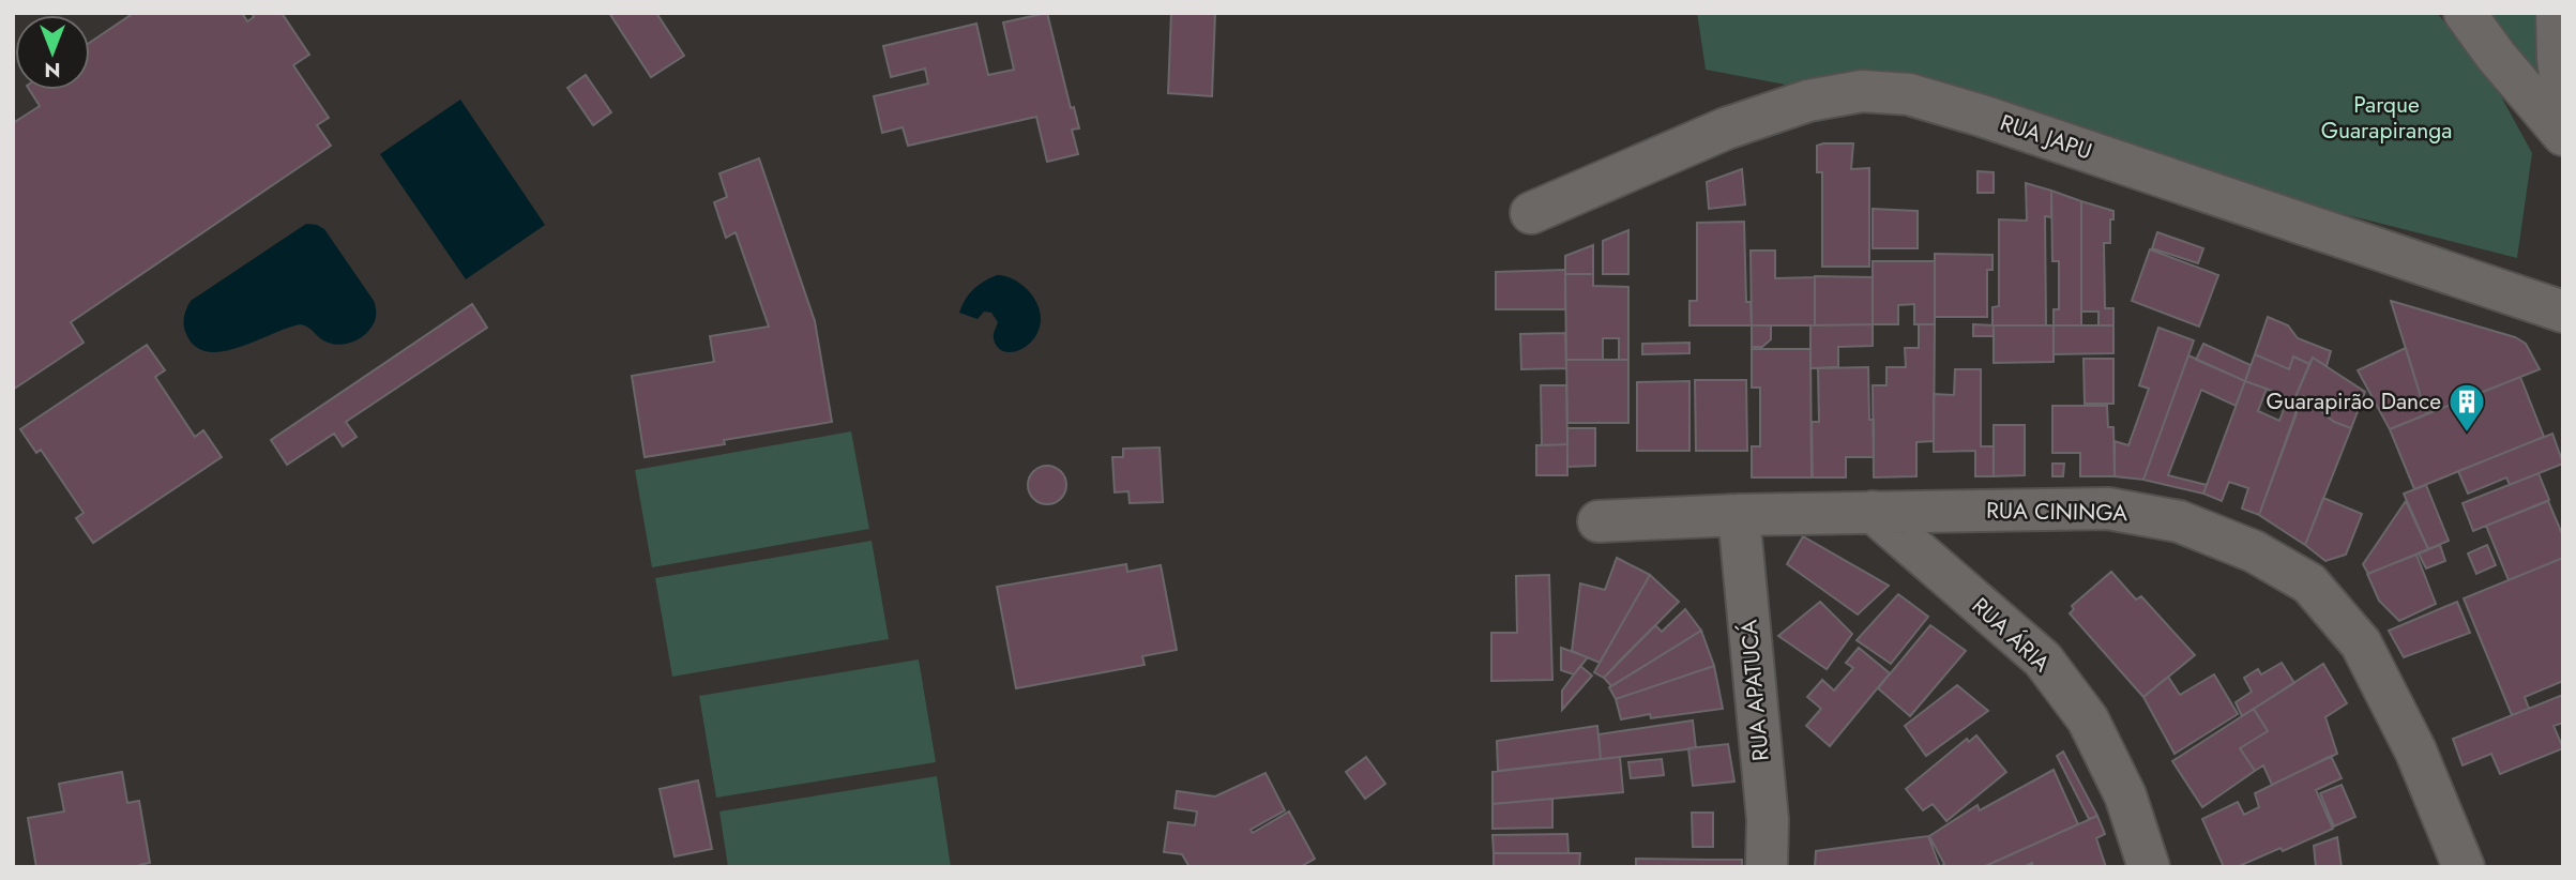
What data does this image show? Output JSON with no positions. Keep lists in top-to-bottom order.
{
  "streets": {
    "street": [
      "RUA JAPU",
      "RUA CININGA",
      "RUA ÁRIA",
      "RUA APATUCÁ"
    ]
  },
  "crossings": [
    ["RUA CININGA", "RUA ÁRIA"],
    ["RUA CININGA", "RUA APATUCÁ"]
  ],
  "parks": ["Parque Guarapiranga"],
  "places": {
    "building": ["Guarapirão Dance"]
  },
  "north": "bottom"
}
